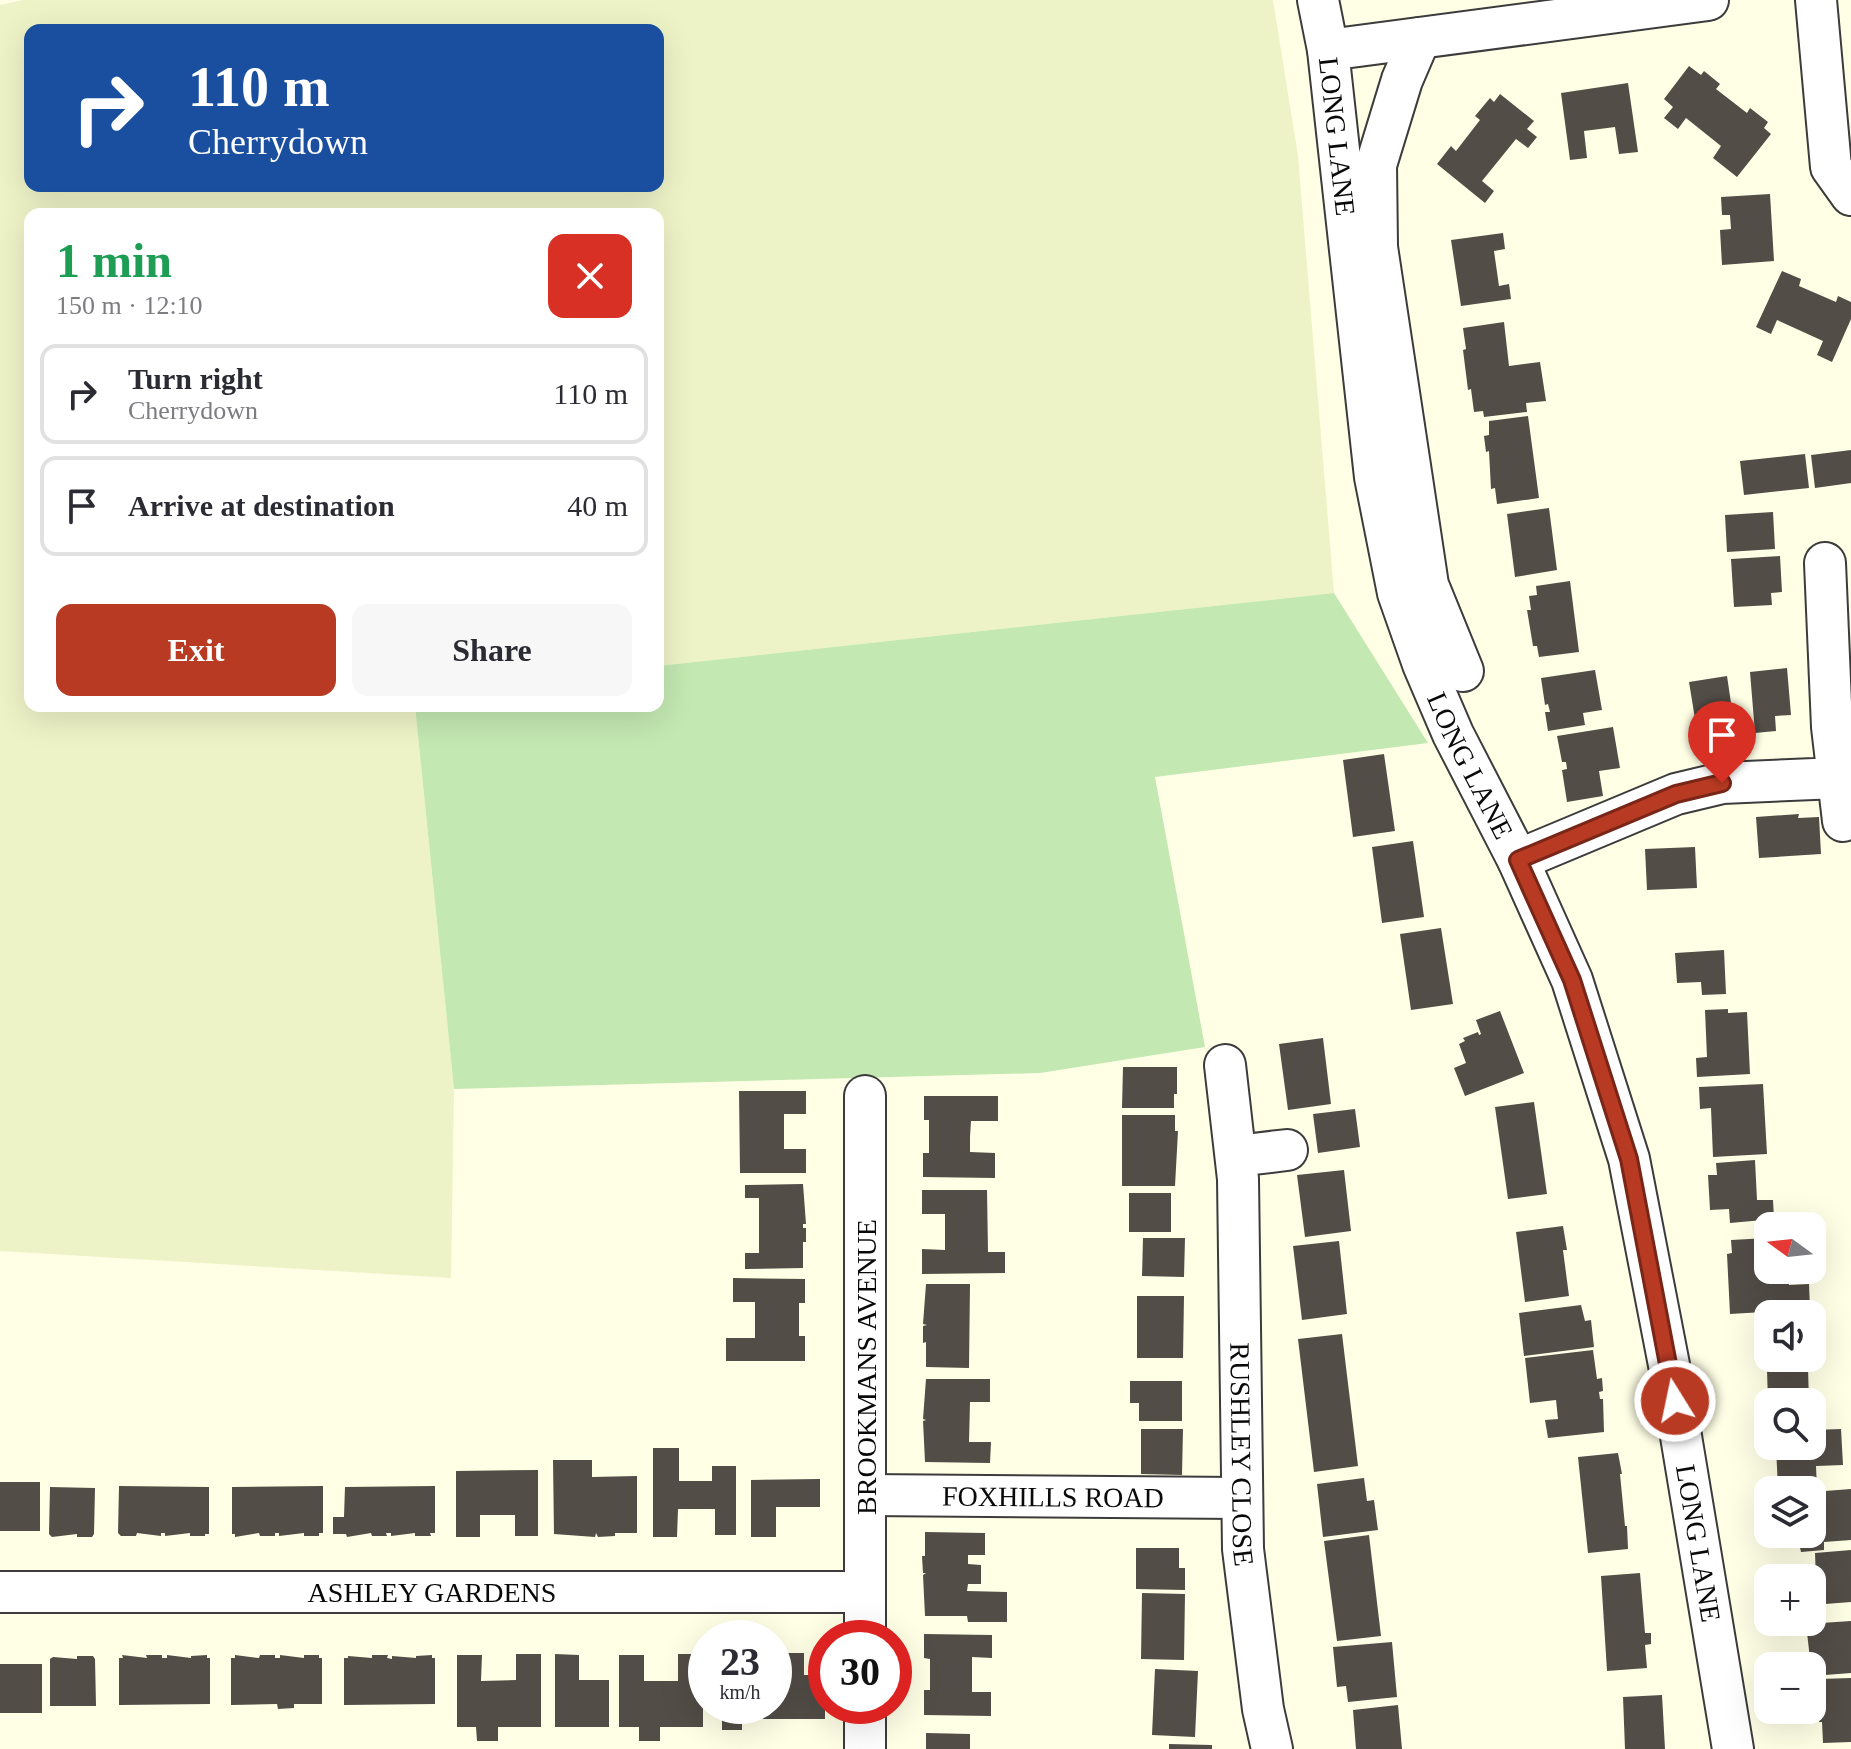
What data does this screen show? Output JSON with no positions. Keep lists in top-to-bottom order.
{
  "streets": {
    "street": [
      "LONG LANE",
      "BROOKMANS AVENUE",
      "RUSHLEY CLOSE",
      "FOXHILLS ROAD",
      "ASHLEY GARDENS"
    ]
  },
  "crossings": [
    ["BROOKMANS AVENUE", "FOXHILLS ROAD"],
    ["BROOKMANS AVENUE", "ASHLEY GARDENS"],
    ["RUSHLEY CLOSE", "FOXHILLS ROAD"]
  ],
  "north": "left",
  "page": {
    "turn": ["110 m", "Cherrydown"],
    "heading": ["1 min", "150 m · 12:10"],
    "list": [
      {
        "name": "Turn right",
        "note": "Cherrydown",
        "value": "110 m"
      },
      {
        "name": "Arrive at destination",
        "value": "40 m"
      }
    ],
    "buttons": ["Exit", "Share"],
    "map_buttons": ["+", "−"],
    "speed": "23 km/h",
    "limit": "30"
  }
}
